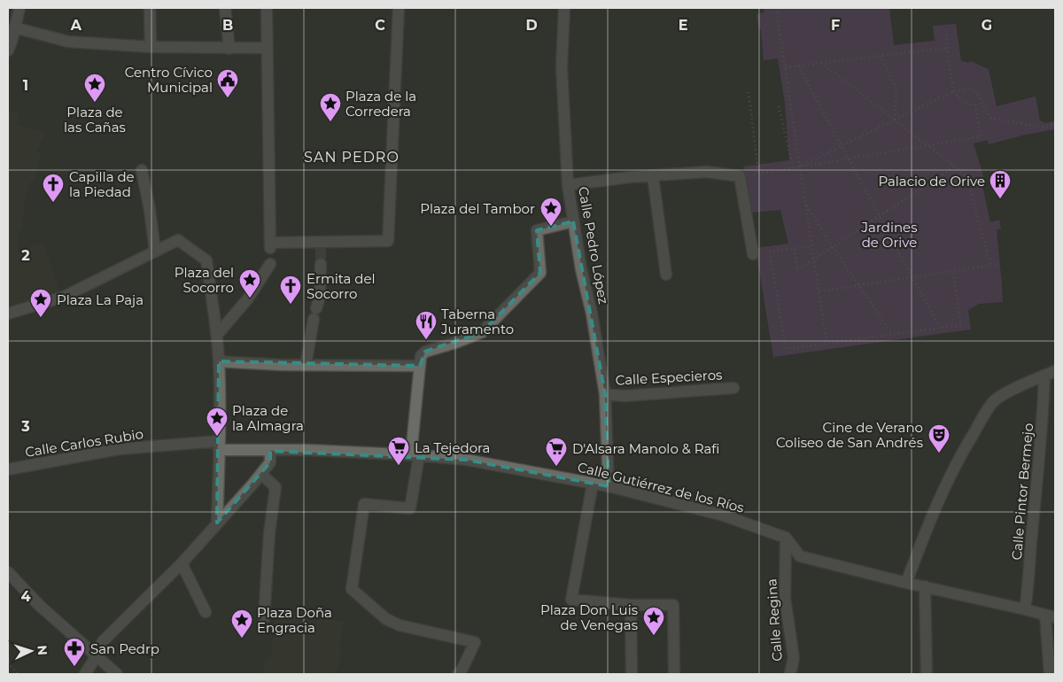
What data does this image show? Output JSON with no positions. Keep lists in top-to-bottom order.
{
  "streets": {
    "street": [
      "Calle Pedro López",
      "Calle Especieros",
      "Calle Carlos Rubio",
      "Calle Gutiérrez de los Ríos",
      "Calle Pintor Bermejo",
      "Calle Regina"
    ]
  },
  "crossings": [
    ["Calle Pedro López", "Calle Especieros"],
    ["Calle Pedro López", "Calle Gutiérrez de los Ríos"],
    ["Calle Gutiérrez de los Ríos", "Calle Regina"]
  ],
  "districts": ["SAN PEDRO"],
  "parks": ["Jardines de Orive"],
  "places": {
    "public building": ["Centro Cívico Municipal"],
    "place": [
      "Plaza de las Cañas",
      "Plaza de la Corredera",
      "Plaza del Tambor",
      "Plaza del Socorro",
      "Plaza La Paja",
      "Plaza de la Almagra",
      "Plaza Don Luis de Venegas",
      "Plaza Doña Engracia"
    ],
    "building": ["Palacio de Orive"],
    "church": ["Capilla de la Piedad", "Ermita del Socorro"],
    "restaurant": ["Taberna Juramento"],
    "theatre": ["Cine de Verano Coliseo de San Andrés"],
    "supermarket": ["La Tejedora", "D'Alsara Manolo & Rafi"],
    "pharmacy": ["San Pedrp"]
  },
  "north": "right",
  "grid": {
    "columns": [
      "A",
      "B",
      "C",
      "D",
      "E",
      "F",
      "G"
    ],
    "rows": [
      "1",
      "2",
      "3",
      "4"
    ]
  }
}
